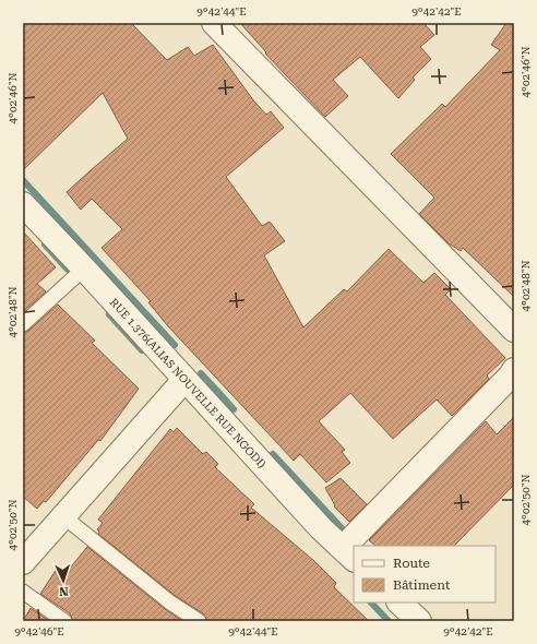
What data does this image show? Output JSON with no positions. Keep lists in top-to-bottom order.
{
  "streets": {
    "street": ["RUE 1.376(ALIAS NOUVELLE RUE NGODI)"]
  },
  "legend": ["Route", "Bâtiment"],
  "north": "bottom",
  "coordinates": [
    "9°42'44\"E",
    "9°42'42\"E",
    "4°02'46\"N",
    "4°02'48\"N",
    "4°02'50\"N",
    "9°42'46\"E"
  ]
}
